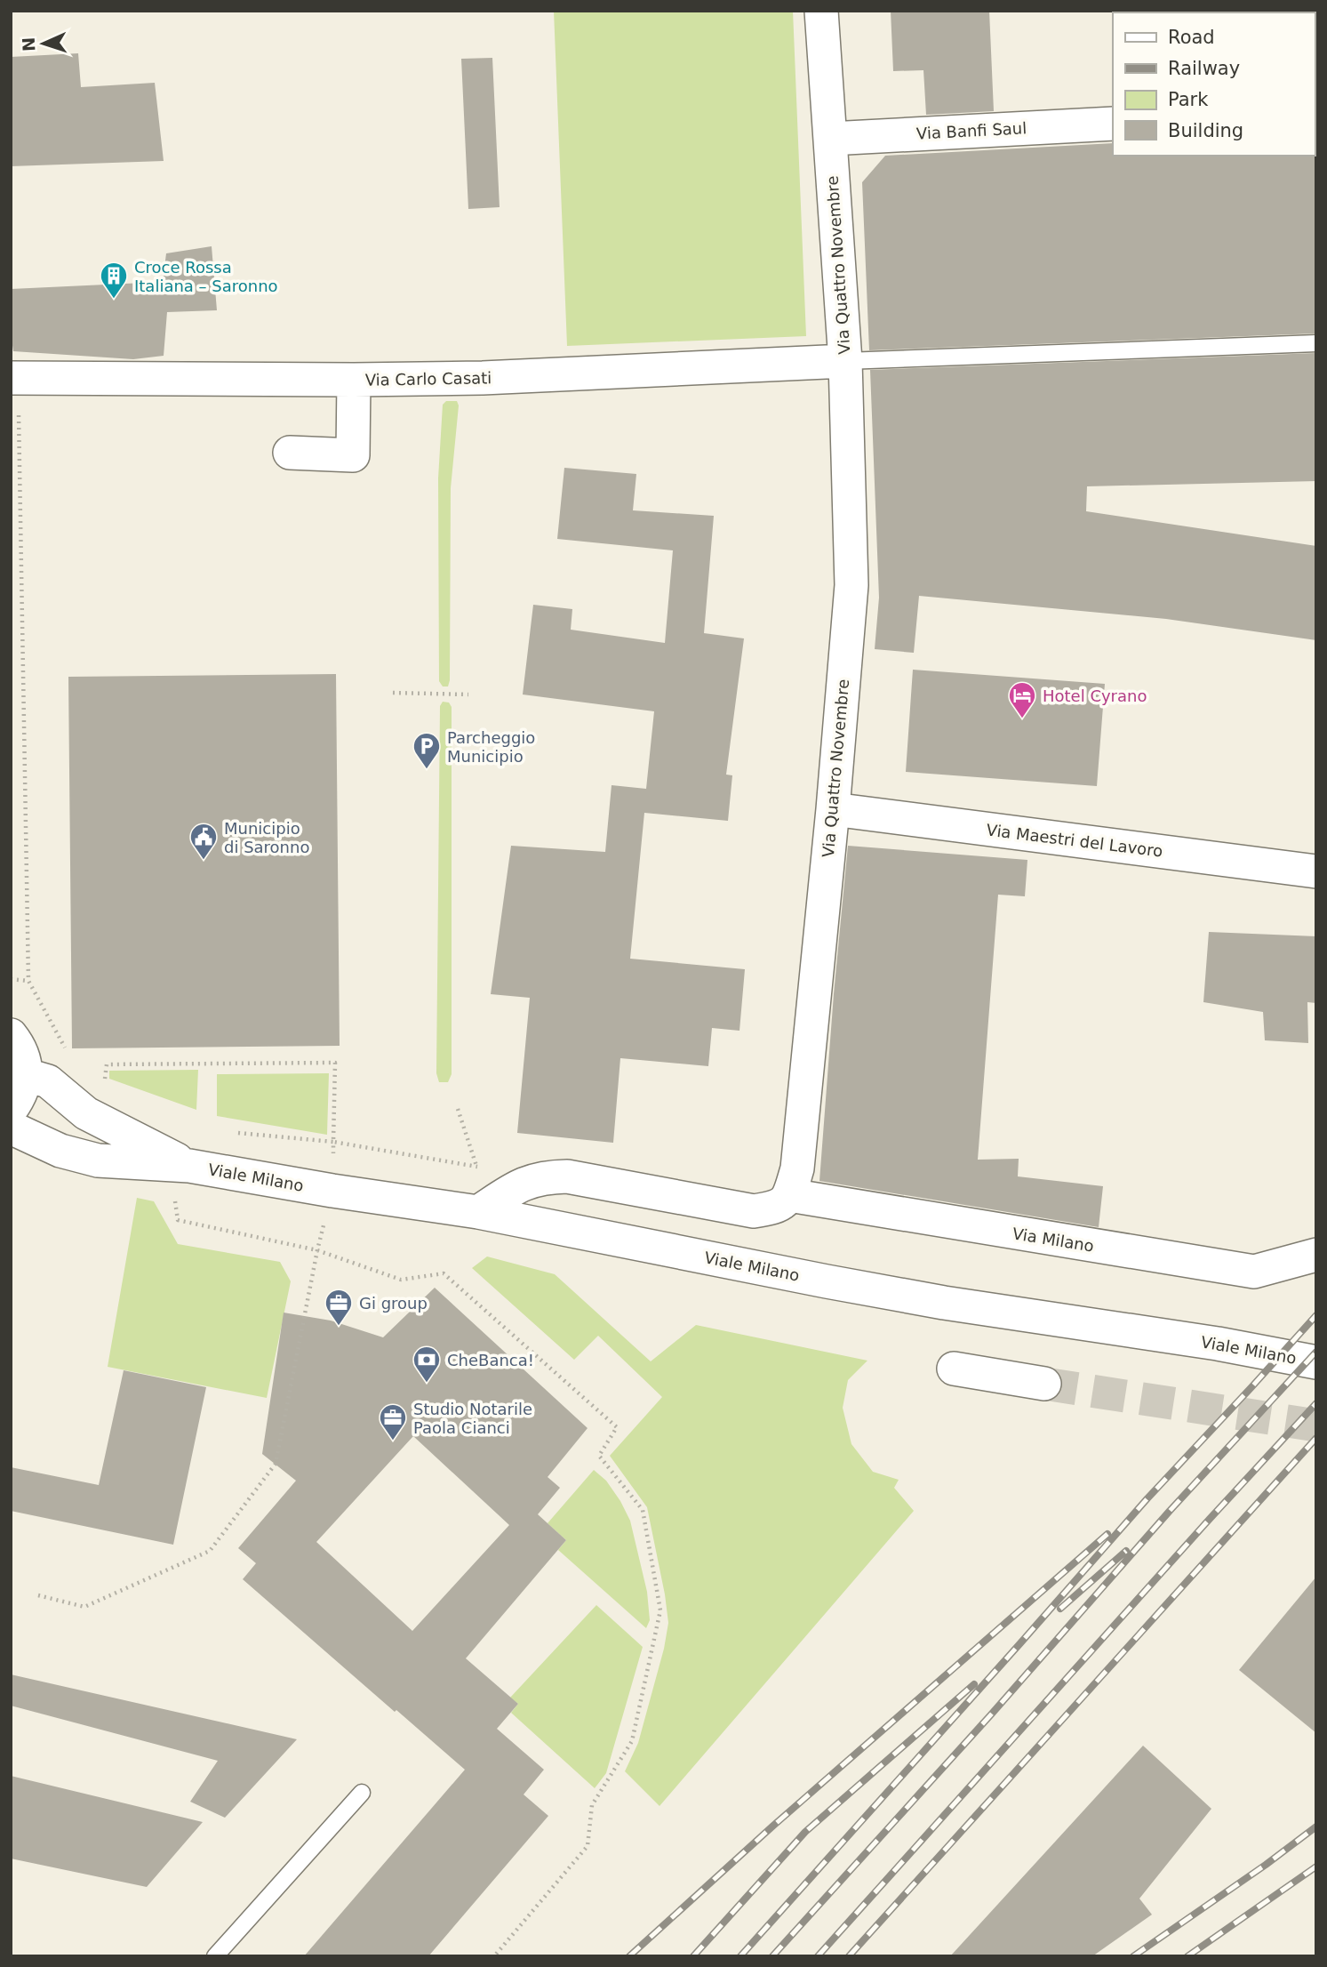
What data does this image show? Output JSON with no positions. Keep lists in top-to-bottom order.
{
  "streets": {
    "street": [
      "Via Banfi Saul",
      "Via Quattro Novembre",
      "Via Carlo Casati",
      "Via Maestri del Lavoro",
      "Viale Milano",
      "Via Milano"
    ]
  },
  "crossings": [
    ["Via Banfi Saul", "Via Quattro Novembre"],
    ["Via Quattro Novembre", "Via Carlo Casati"],
    ["Via Quattro Novembre", "Via Maestri del Lavoro"],
    ["Via Quattro Novembre", "Via Milano"]
  ],
  "places": {
    "building": ["Croce Rossa Italiana – Saronno"],
    "hotel": ["Hotel Cyrano"],
    "parking": ["Parcheggio Municipio"],
    "public building": ["Municipio di Saronno"],
    "office": ["Gi group", "Studio Notarile Paola Cianci"],
    "bank": ["CheBanca!"]
  },
  "legend": [
    "Road",
    "Railway",
    "Park",
    "Building"
  ],
  "north": "left"
}
